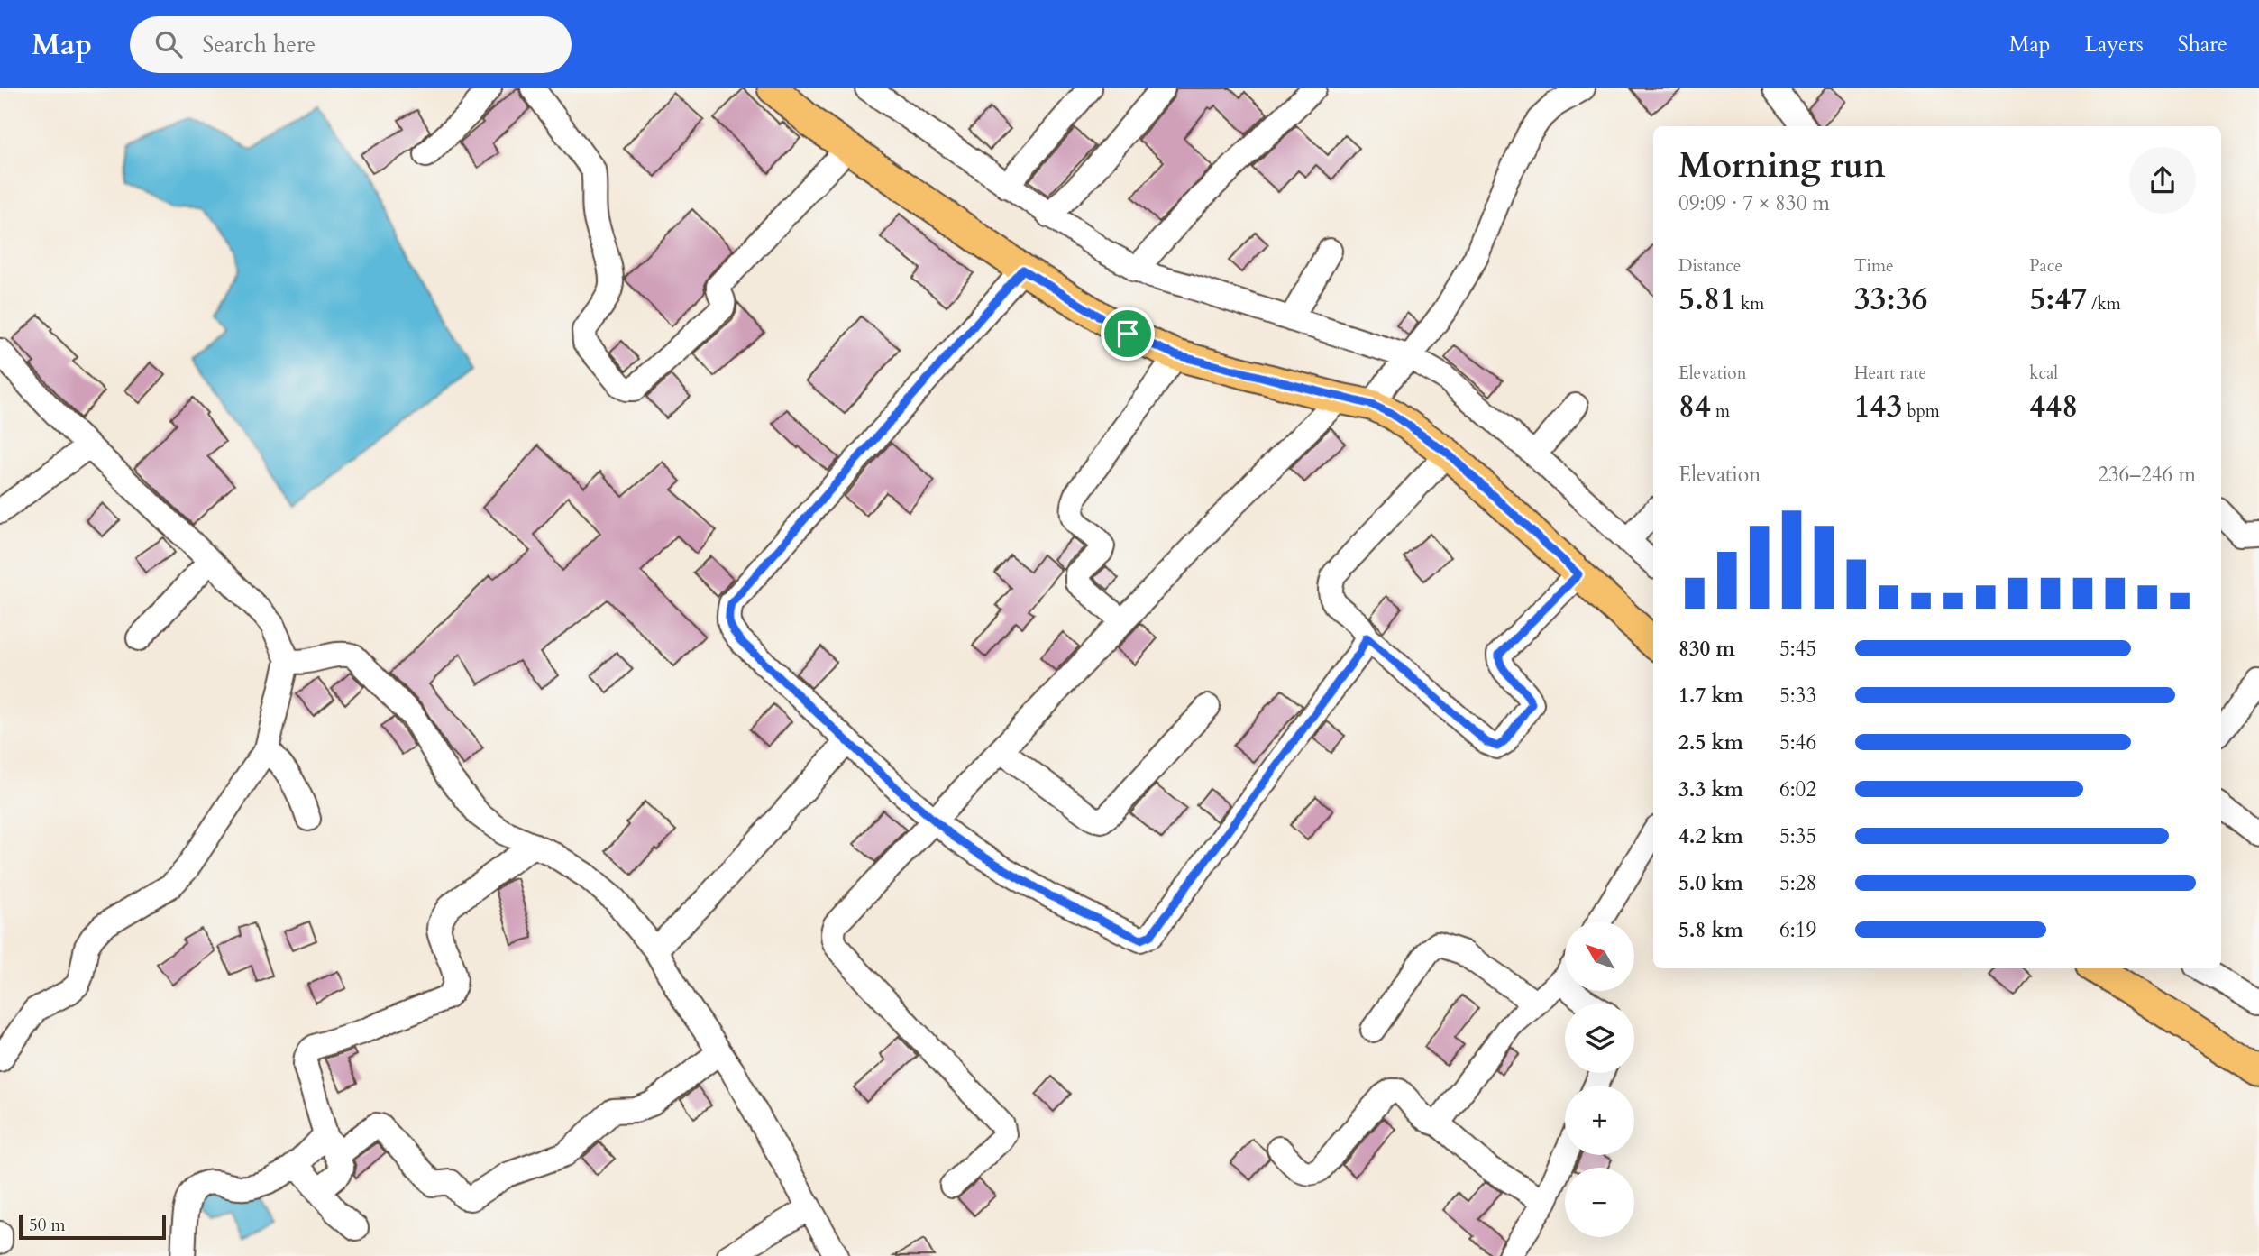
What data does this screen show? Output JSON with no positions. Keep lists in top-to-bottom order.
{
  "scale_bar": "50 m",
  "north": "top left",
  "page": {
    "header": "Map",
    "search": "Search here",
    "nav": ["Map", "Layers", "Share"],
    "heading": ["Morning run", "09:09 · 7 × 830 m"],
    "stats": [
      ["Distance", "5.81 km"],
      ["Time", "33:36"],
      ["Pace", "5:47 /km"],
      ["Elevation", "84 m"],
      ["Heart rate", "143 bpm"],
      ["kcal", "448"]
    ],
    "chart": ["Elevation", "236–246 m"],
    "list": [
      {
        "name": "830 m",
        "note": "5:45"
      },
      {
        "name": "1.7 km",
        "note": "5:33"
      },
      {
        "name": "2.5 km",
        "note": "5:46"
      },
      {
        "name": "3.3 km",
        "note": "6:02"
      },
      {
        "name": "4.2 km",
        "note": "5:35"
      },
      {
        "name": "5.0 km",
        "note": "5:28"
      },
      {
        "name": "5.8 km",
        "note": "6:19"
      }
    ],
    "map_buttons": ["+", "−"],
    "scale": "50 m"
  }
}
